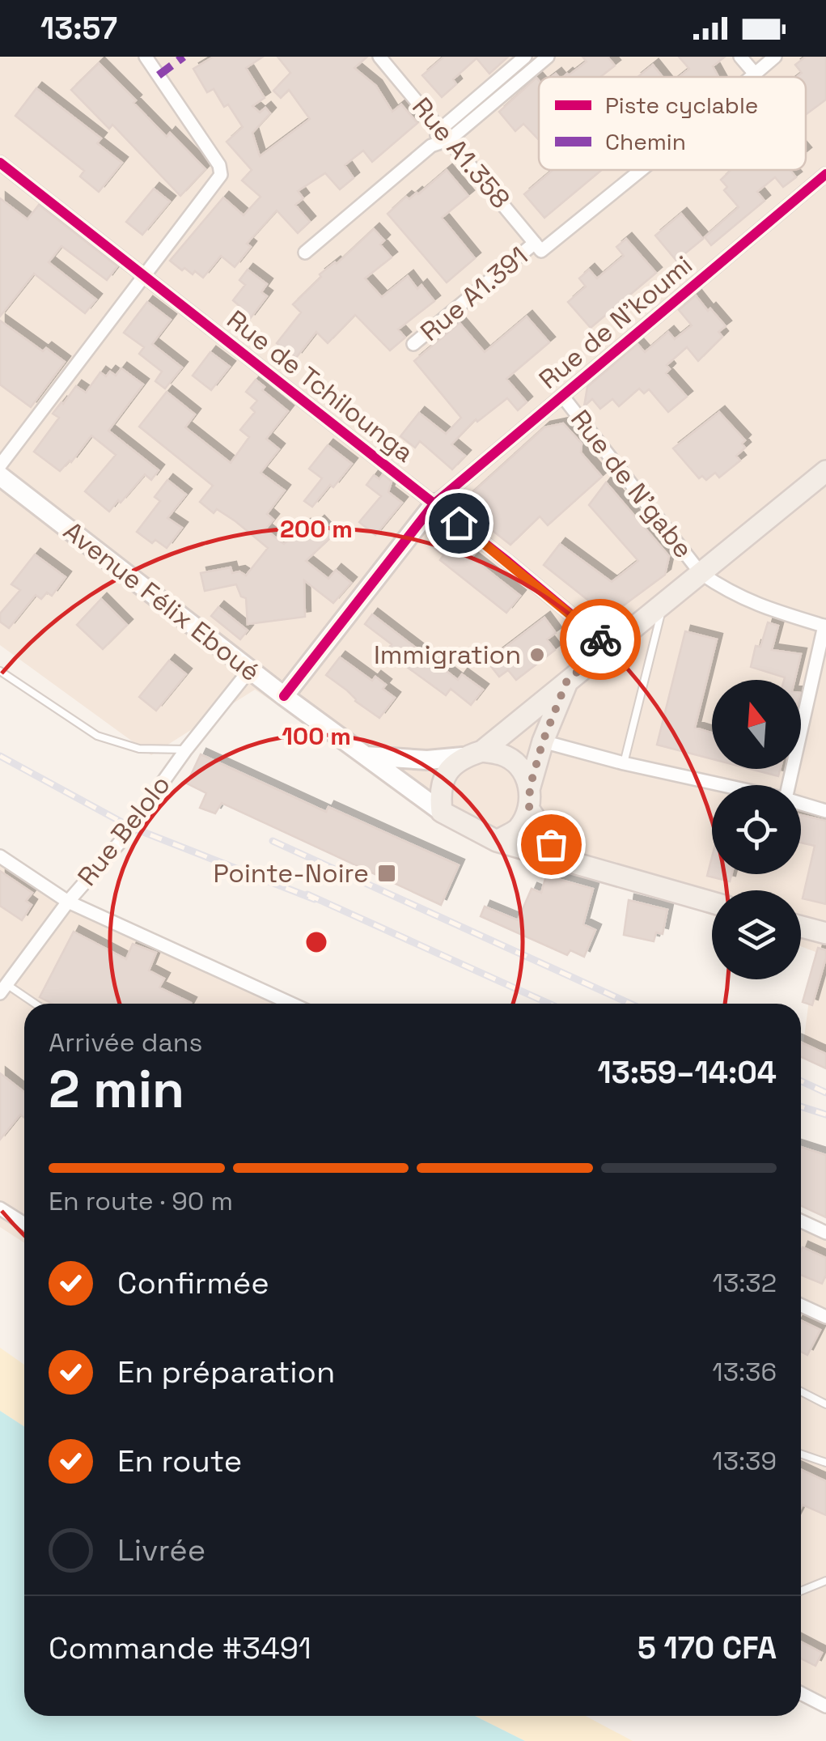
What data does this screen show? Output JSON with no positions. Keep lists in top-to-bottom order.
{
  "streets": {
    "street": [
      "Rue A1.358",
      "Rue A1.391",
      "Rue de N'koumi",
      "Rue de Tchilounga",
      "Rue de N'gabe",
      "Avenue Félix Eboué",
      "Rue Belolo"
    ]
  },
  "crossings": [
    ["Rue A1.358", "Rue A1.391"],
    ["Rue de N'koumi", "Rue de Tchilounga"],
    ["Rue de N'koumi", "Rue de N'gabe"],
    ["Avenue Félix Eboué", "Rue Belolo"]
  ],
  "places": {
    "other": ["Immigration"],
    "transit": ["Pointe-Noire"]
  },
  "legend": ["Piste cyclable", "Chemin"],
  "north": "top",
  "page": {
    "status": "13:57",
    "heading": ["2 min", "Arrivée dans", "13:59–14:04"],
    "panel": ["Commande #3491", "5 170 CFA"],
    "bar": "En route · 90 m",
    "list": [
      ["Confirmée", "13:32"],
      ["En préparation", "13:36"],
      ["En route", "13:39"],
      "Livrée"
    ]
  },
  "rings": ["200 m", "100 m"]
}
